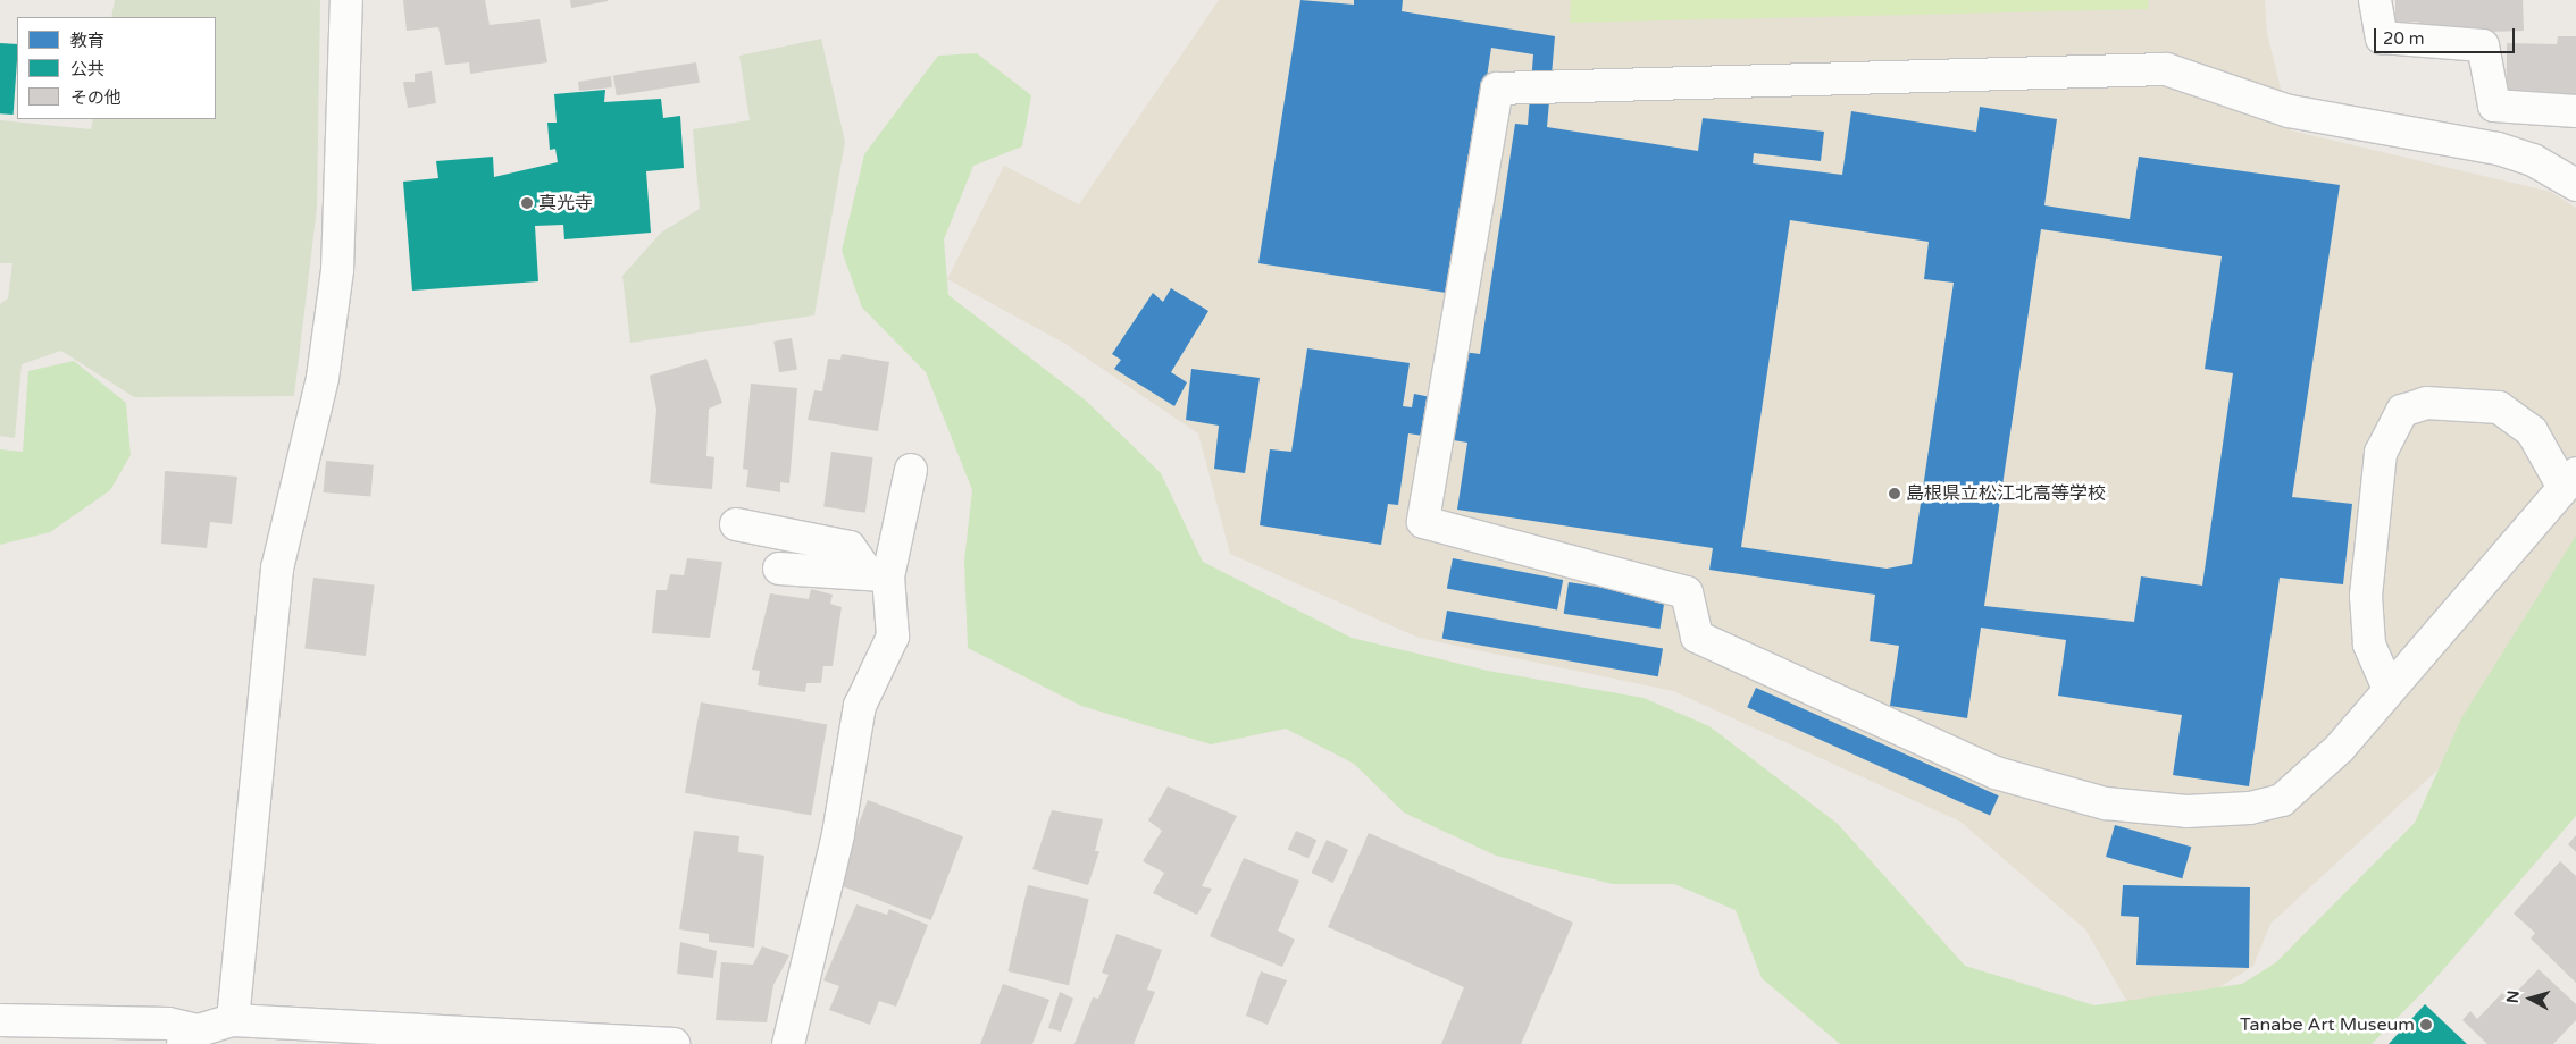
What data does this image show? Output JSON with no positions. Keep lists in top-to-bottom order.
{
  "places": ["真光寺", "島根県立松江北高等学校", "Tanabe Art Museum"],
  "legend": ["教育", "公共", "その他"],
  "scale_bar": "20 m",
  "north": "left"
}
